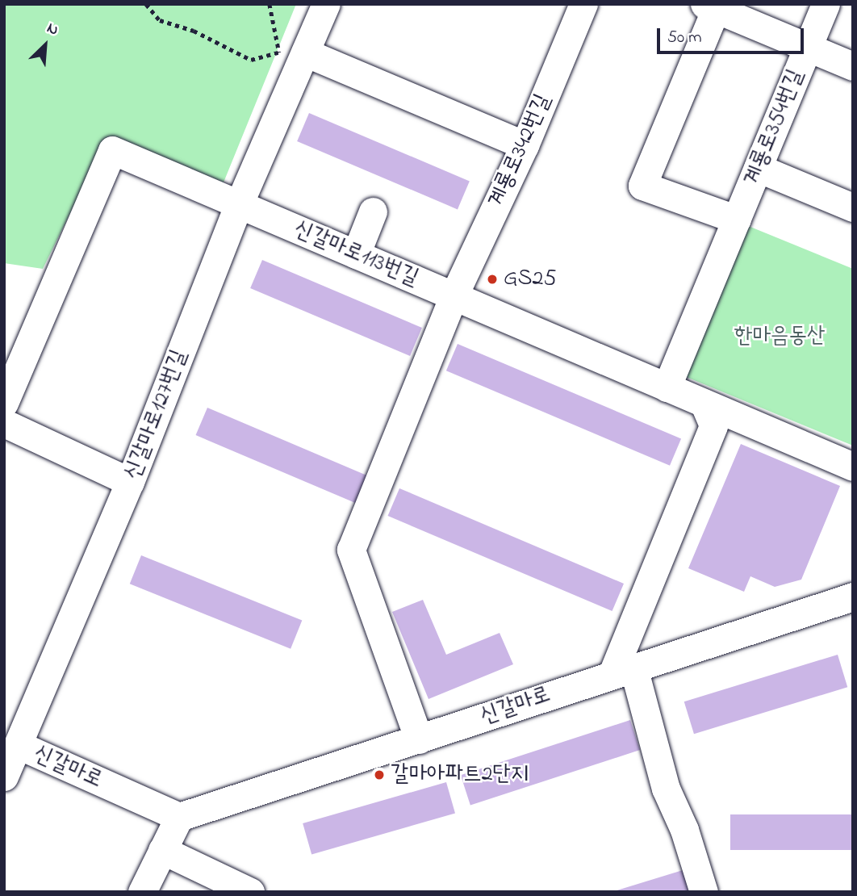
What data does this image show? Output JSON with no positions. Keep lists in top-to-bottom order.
{
  "streets": {
    "street": [
      "계룡로354번길",
      "계룡로342번길",
      "신갈마로113번길",
      "신갈마로127번길",
      "신갈마로"
    ]
  },
  "crossings": [
    ["계룡로354번길", "신갈마로113번길"],
    ["계룡로342번길", "신갈마로113번길"],
    ["계룡로342번길", "신갈마로"],
    ["신갈마로113번길", "신갈마로127번길"],
    ["신갈마로127번길", "신갈마로"]
  ],
  "parks": ["한마음동산"],
  "places": ["GS25", "갈마아파트2단지"],
  "scale_bar": "50 m",
  "north": "top right"
}
